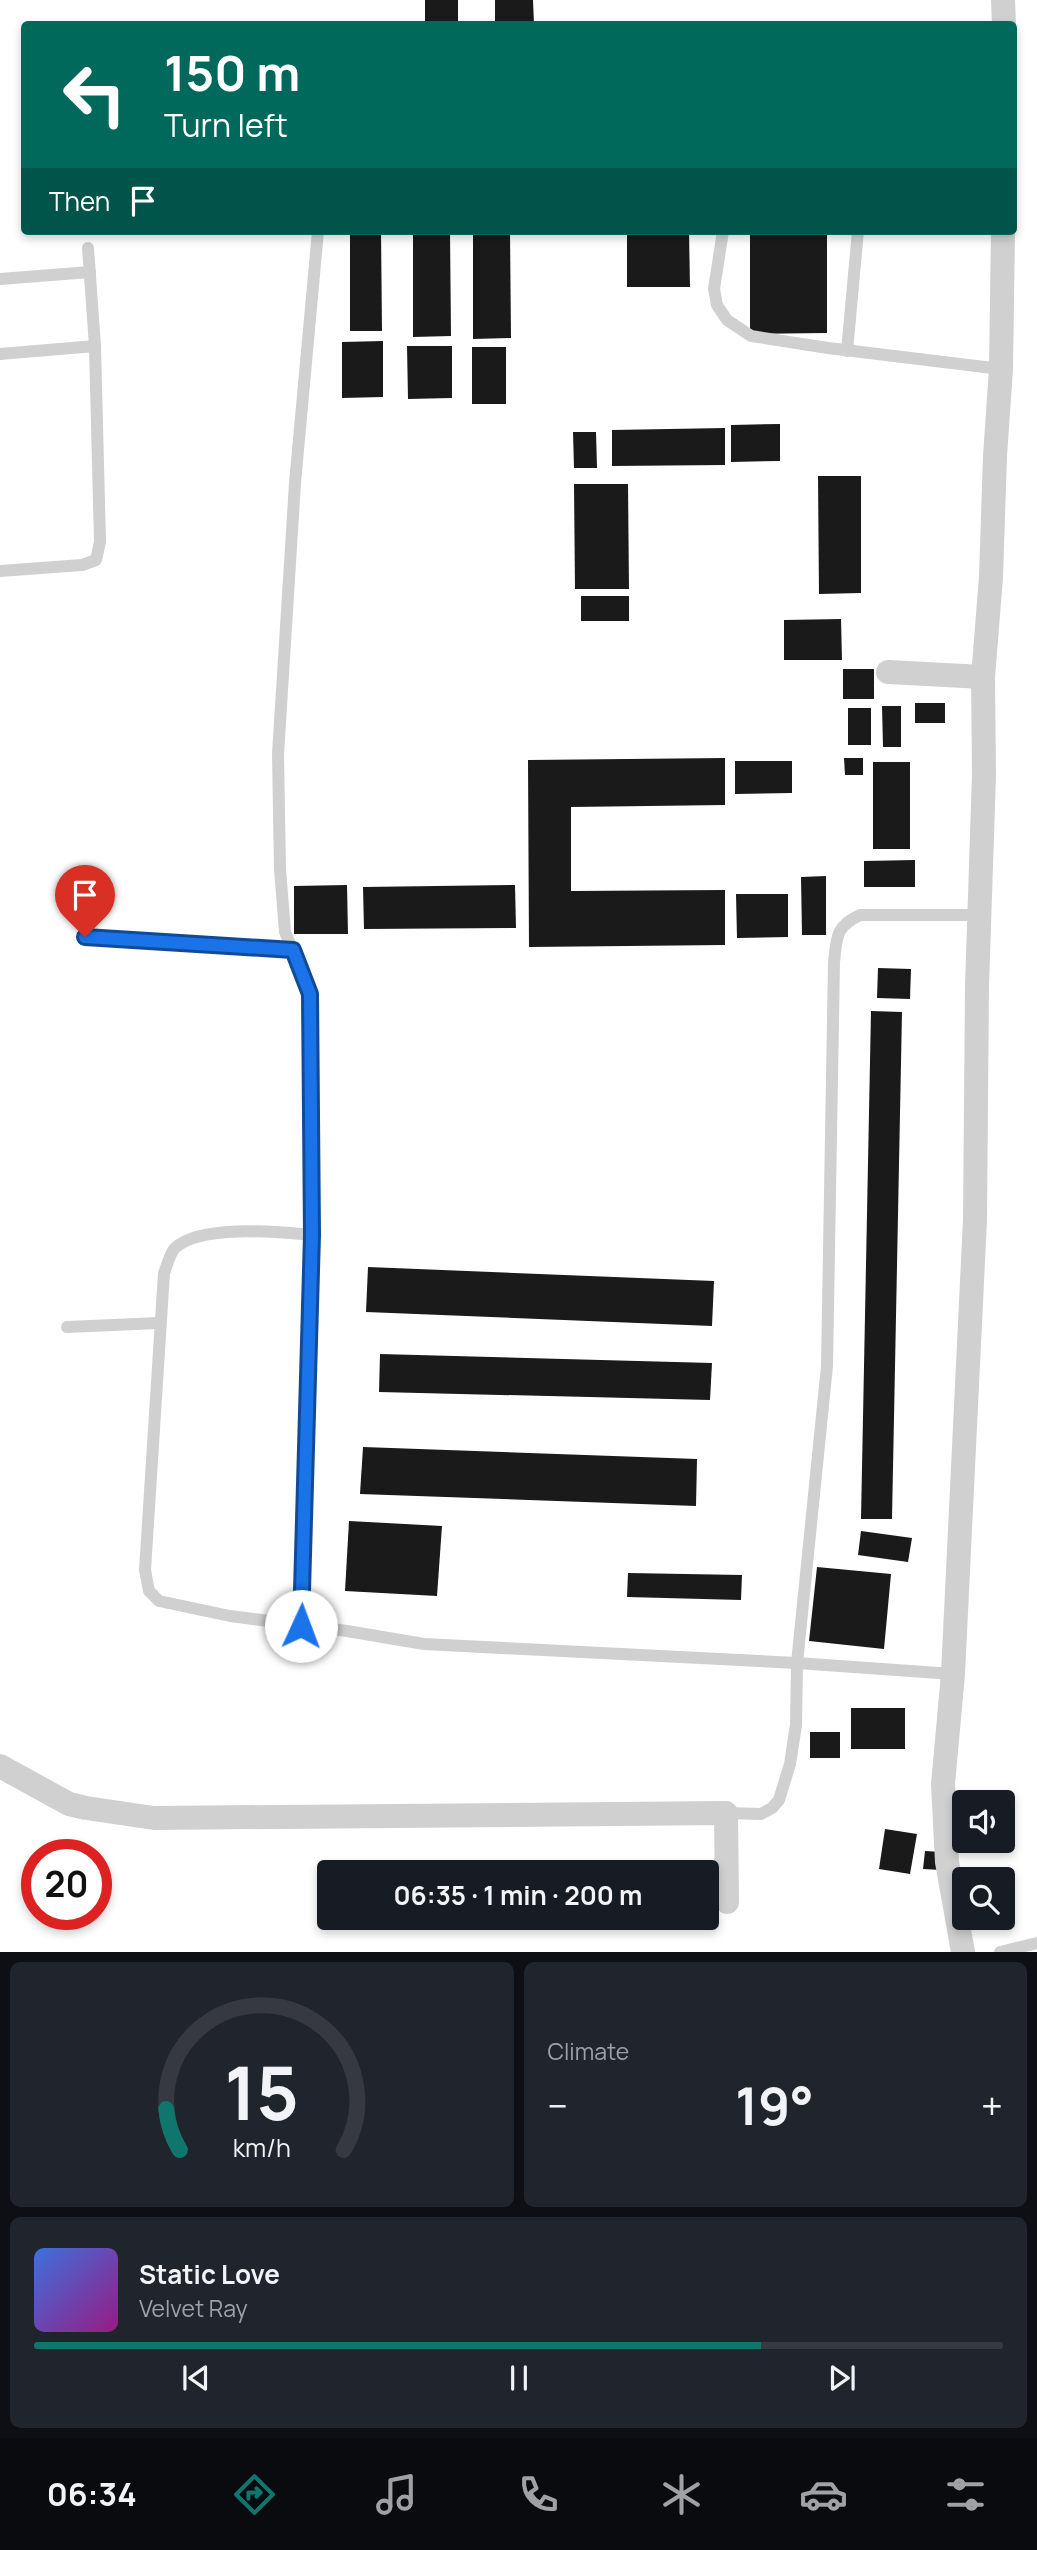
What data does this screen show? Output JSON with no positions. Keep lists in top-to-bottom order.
{
  "page": {
    "turn": ["150 m", "Turn left"],
    "then": "Then",
    "limit": "20",
    "trip": "06:35 · 1 min · 200 m",
    "tile": "Climate",
    "heat": ["−", "19°", "+"],
    "song": ["Static Love", "Velvet Ray"],
    "tabs": "06:34",
    "gauge": ["15", "km/h"]
  }
}
